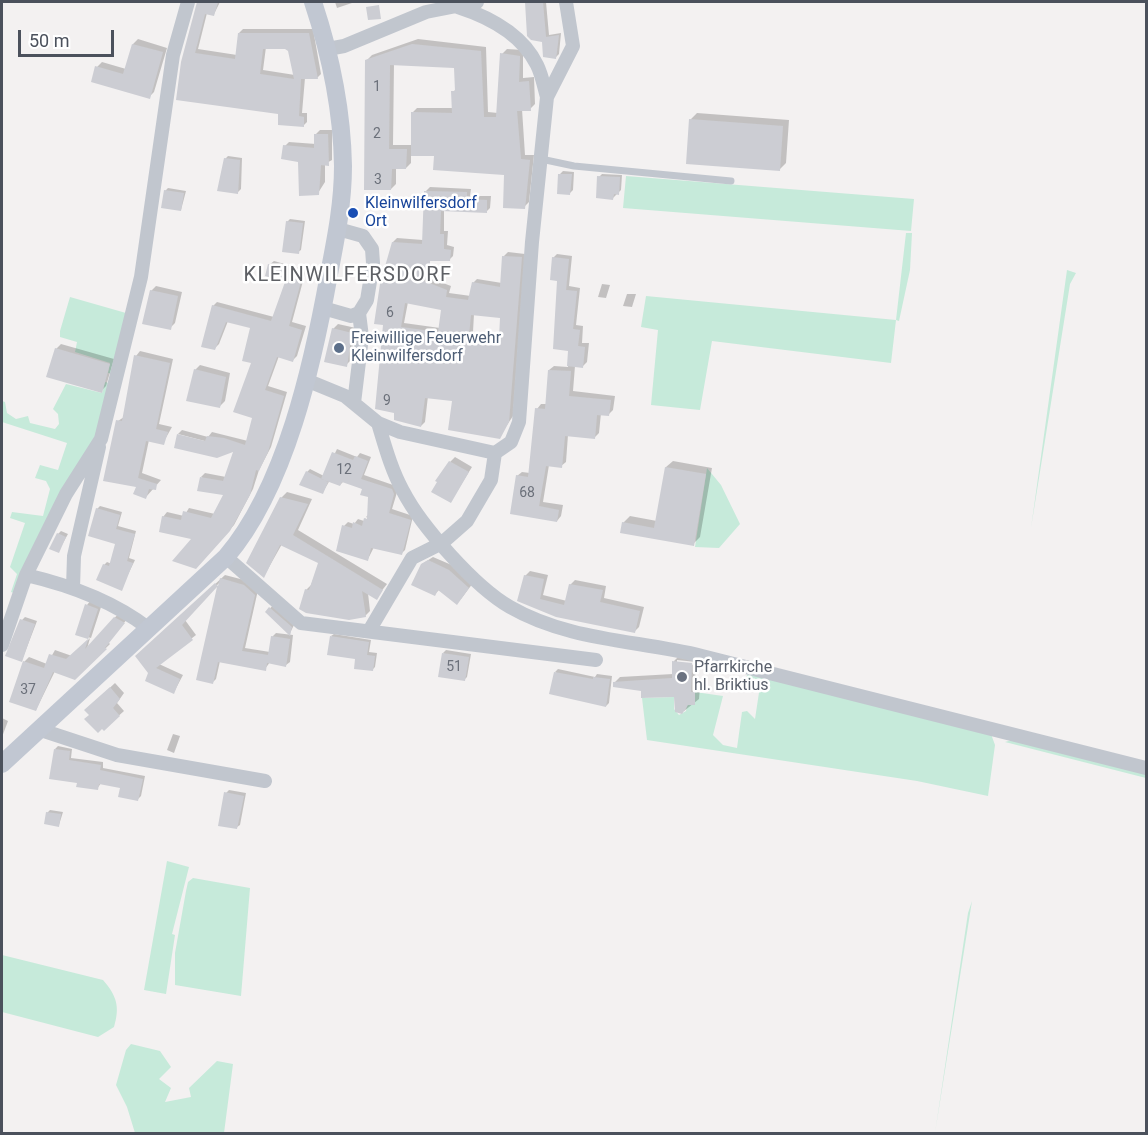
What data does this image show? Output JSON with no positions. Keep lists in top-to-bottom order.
{
  "districts": ["KLEINWILFERSDORF"],
  "places": ["Kleinwilfersdorf Ort", "Freiwillige Feuerwehr Kleinwilfersdorf", "Pfarrkirche hl. Briktius"],
  "house_numbers": [
    "1",
    "2",
    "3",
    "6",
    "9",
    "12",
    "68",
    "51",
    "37"
  ],
  "scale_bar": "50 m"
}
